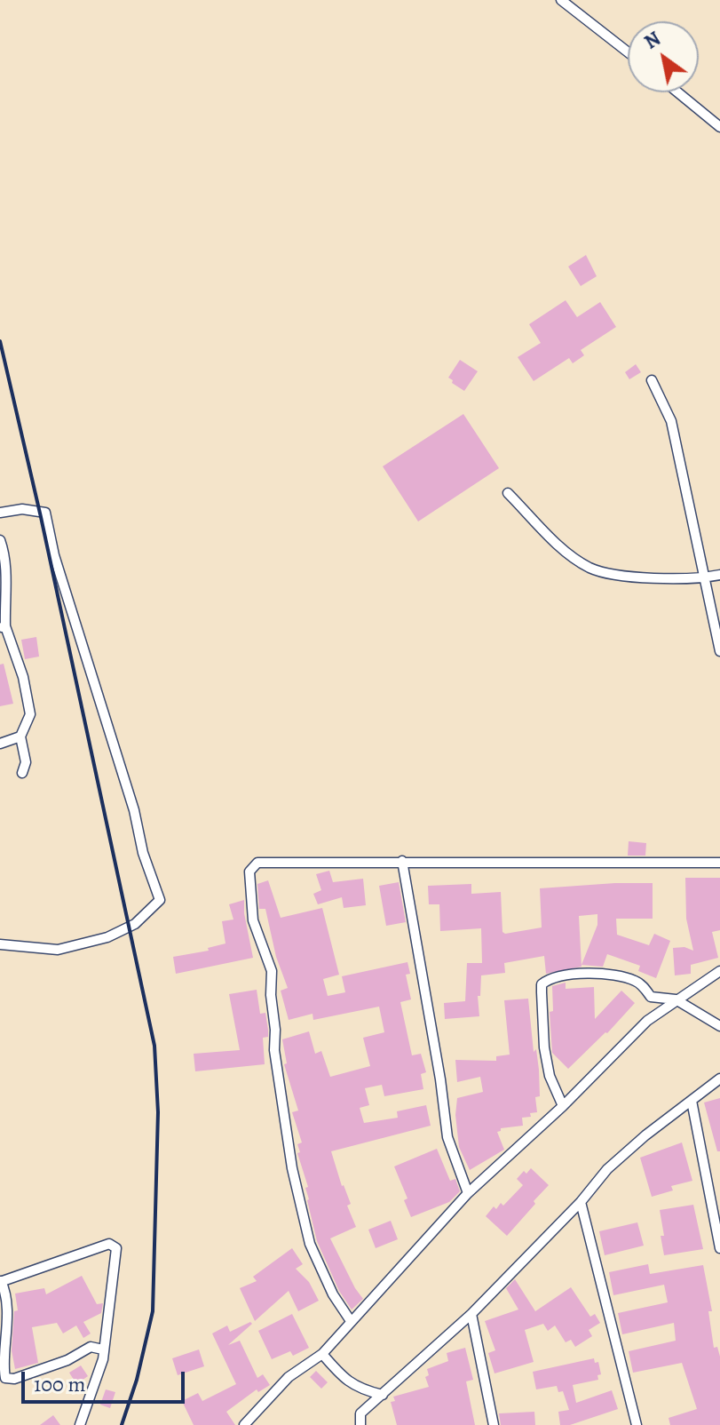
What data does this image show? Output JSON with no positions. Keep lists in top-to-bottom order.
{
  "scale_bar": "100 m",
  "north": "top left"
}
